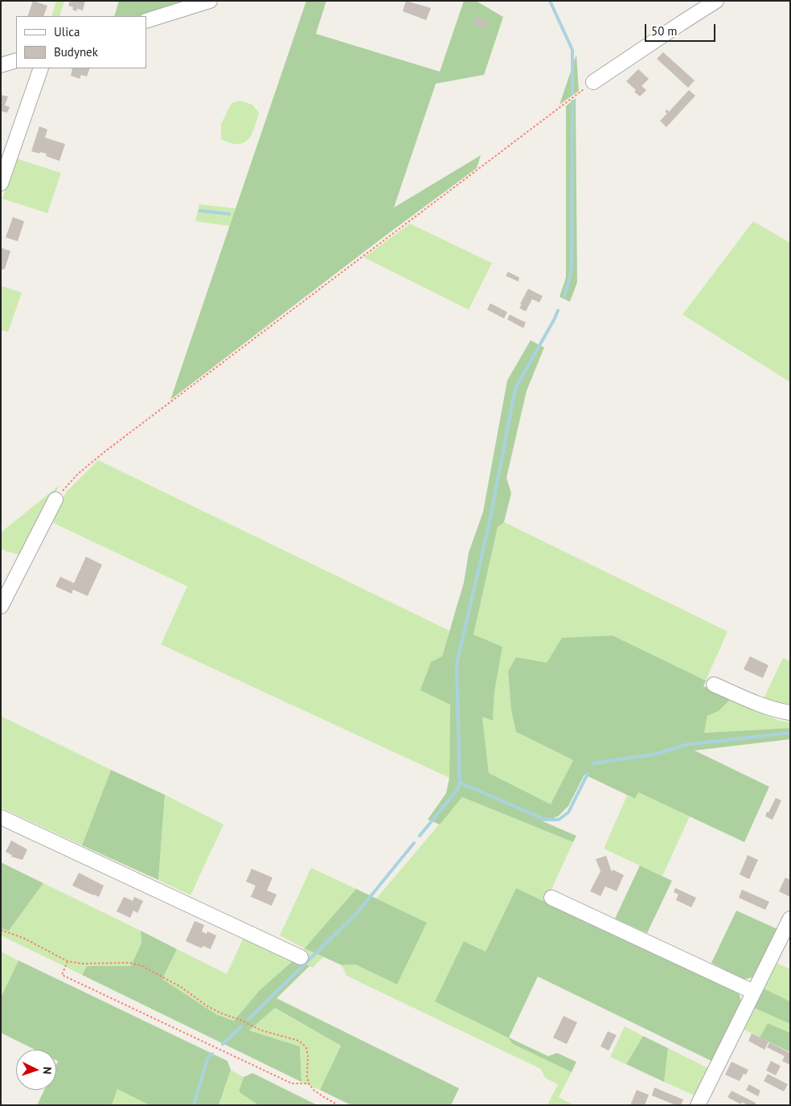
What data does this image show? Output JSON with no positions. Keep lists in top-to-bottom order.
{
  "legend": ["Ulica", "Budynek"],
  "scale_bar": "50 m",
  "north": "right"
}
